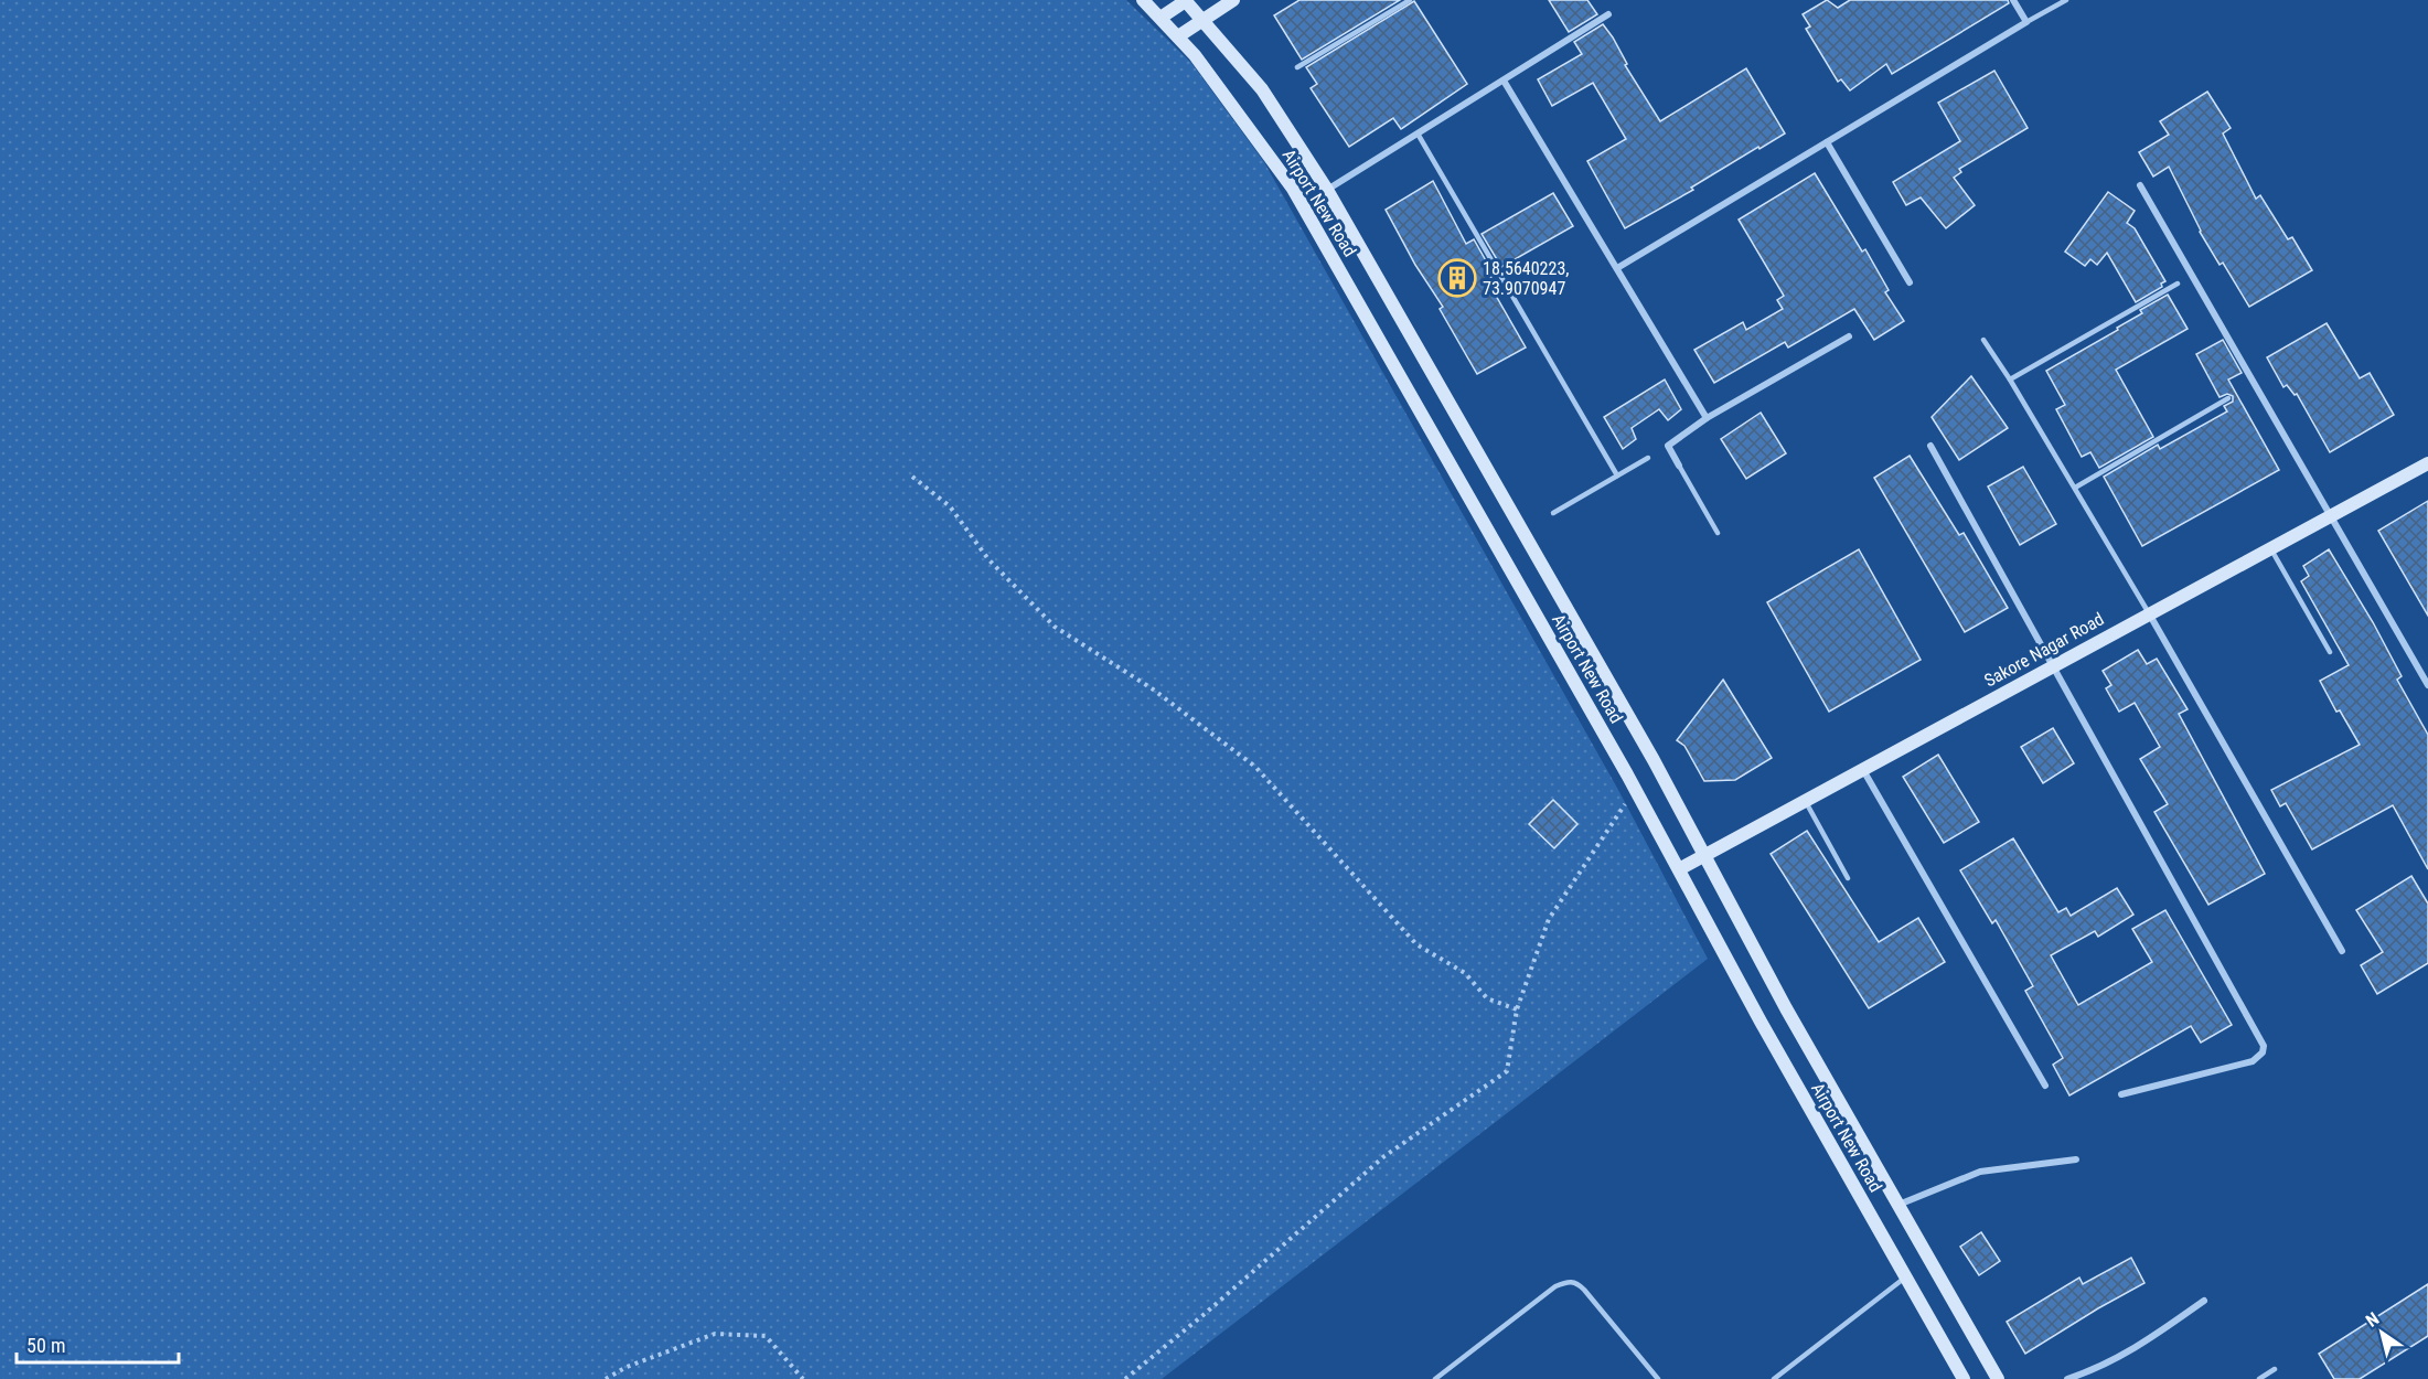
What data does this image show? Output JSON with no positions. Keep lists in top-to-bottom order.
{
  "streets": {
    "main road": ["Airport New Road", "Sakore Nagar Road"]
  },
  "crossings": [
    ["Airport New Road", "Sakore Nagar Road"]
  ],
  "places": {
    "building": ["18.5640223, 73.9070947"]
  },
  "scale_bar": "50 m",
  "north": "top left"
}
